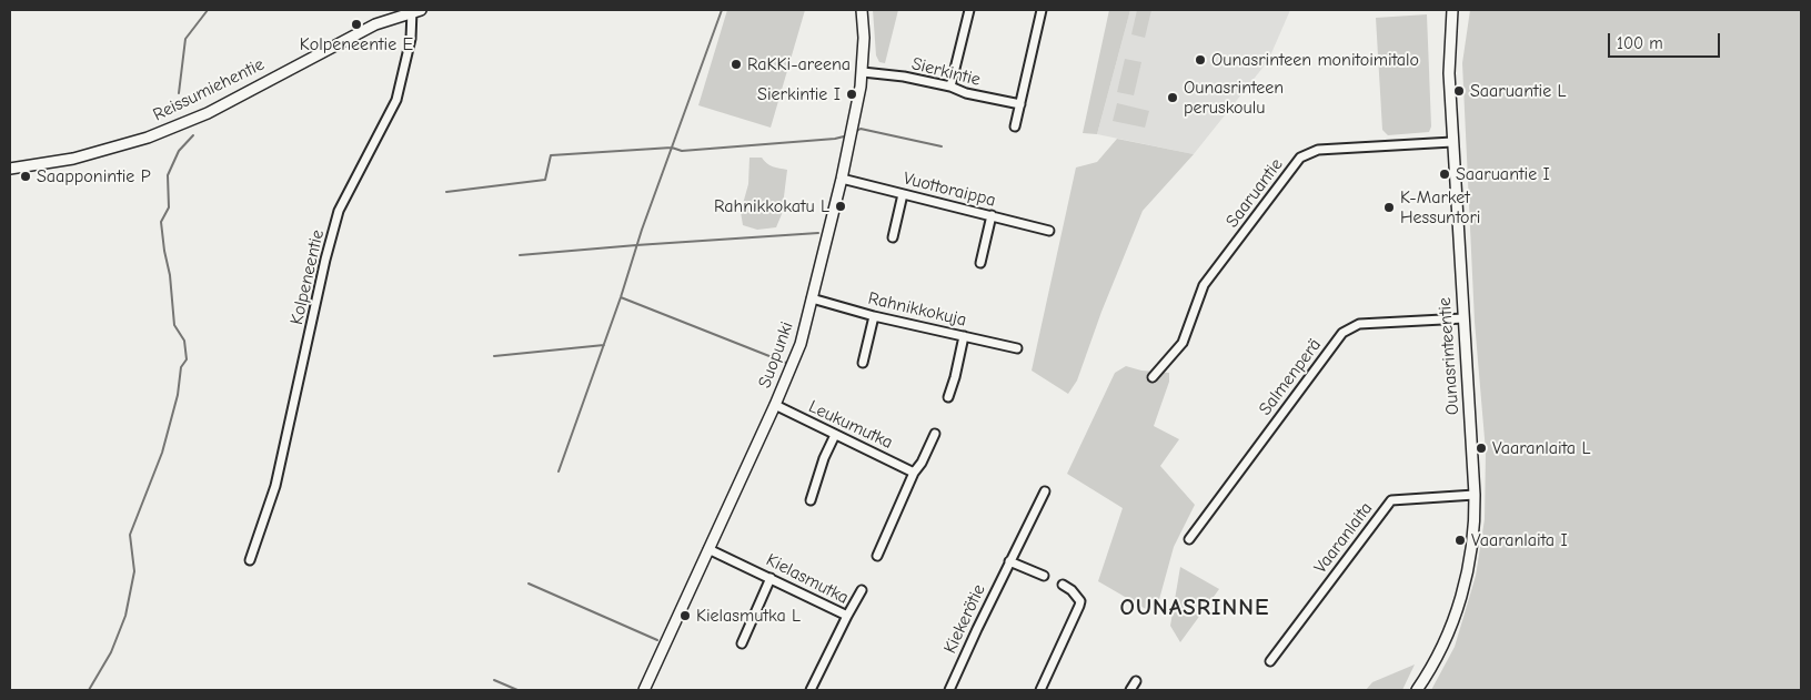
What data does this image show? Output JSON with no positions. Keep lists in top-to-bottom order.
{
  "streets": {
    "street": [
      "Sierkintie",
      "Reissumiehentie",
      "Vuottoraippa",
      "Saaruantie",
      "Kolpeneentie",
      "Rahnikkokuja",
      "Suopunki",
      "Ounasrinteentie",
      "Salmenperä",
      "Leukumutka",
      "Vaaranlaita",
      "Kielasmutka",
      "Kiekerötie"
    ]
  },
  "crossings": [
    ["Sierkintie", "Suopunki"],
    ["Reissumiehentie", "Kolpeneentie"],
    ["Vuottoraippa", "Suopunki"],
    ["Saaruantie", "Ounasrinteentie"],
    ["Rahnikkokuja", "Suopunki"],
    ["Suopunki", "Leukumutka"],
    ["Suopunki", "Kielasmutka"],
    ["Ounasrinteentie", "Salmenperä"],
    ["Ounasrinteentie", "Vaaranlaita"]
  ],
  "districts": ["OUNASRINNE"],
  "places": [
    "Kolpeneentie E",
    "Ounasrinteen monitoimitalo",
    "RaKKi-areena",
    "Saaruantie L",
    "Sierkintie I",
    "Ounasrinteen peruskoulu",
    "Saaruantie I",
    "Saapponintie P",
    "Rahnikkokatu L",
    "K-Market Hessuntori",
    "Vaaranlaita L",
    "Vaaranlaita I",
    "Kielasmutka L"
  ],
  "scale_bar": "100 m"
}
